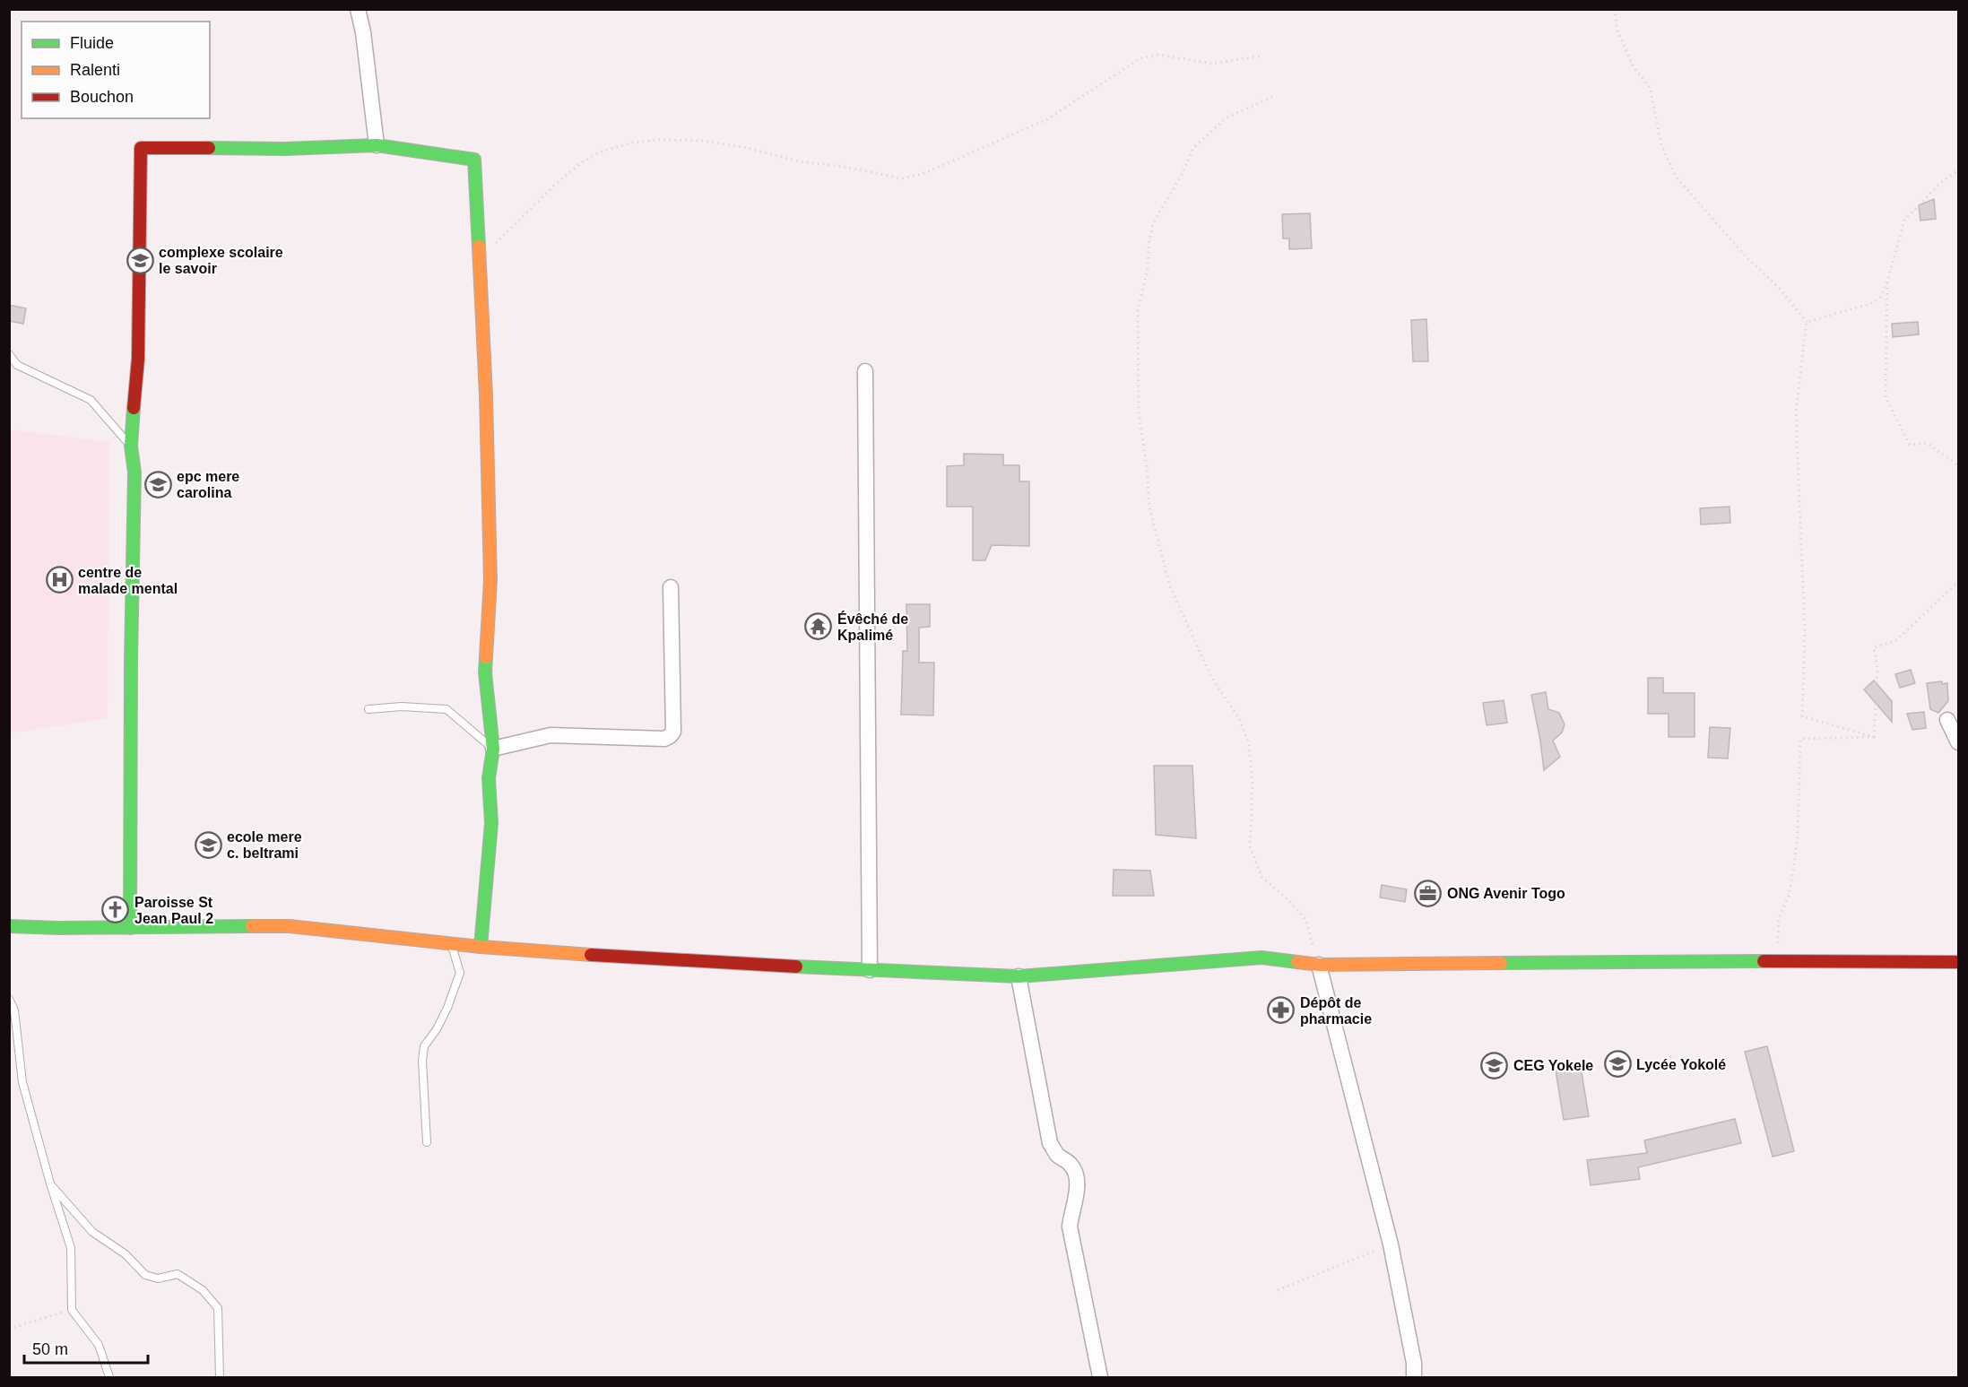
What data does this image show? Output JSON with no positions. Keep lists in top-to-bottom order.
{
  "places": {
    "school or university": [
      "complexe scolaire le savoir",
      "epc mere carolina",
      "ecole mere c. beltrami",
      "Lycée Yokolé",
      "CEG Yokele"
    ],
    "hospital": ["centre de malade mental"],
    "temple": ["Évêché de Kpalimé"],
    "office": ["ONG Avenir Togo"],
    "church": ["Paroisse St Jean Paul 2"],
    "pharmacy": ["Dépôt de pharmacie"]
  },
  "legend": ["Fluide", "Ralenti", "Bouchon"],
  "scale_bar": "50 m"
}
